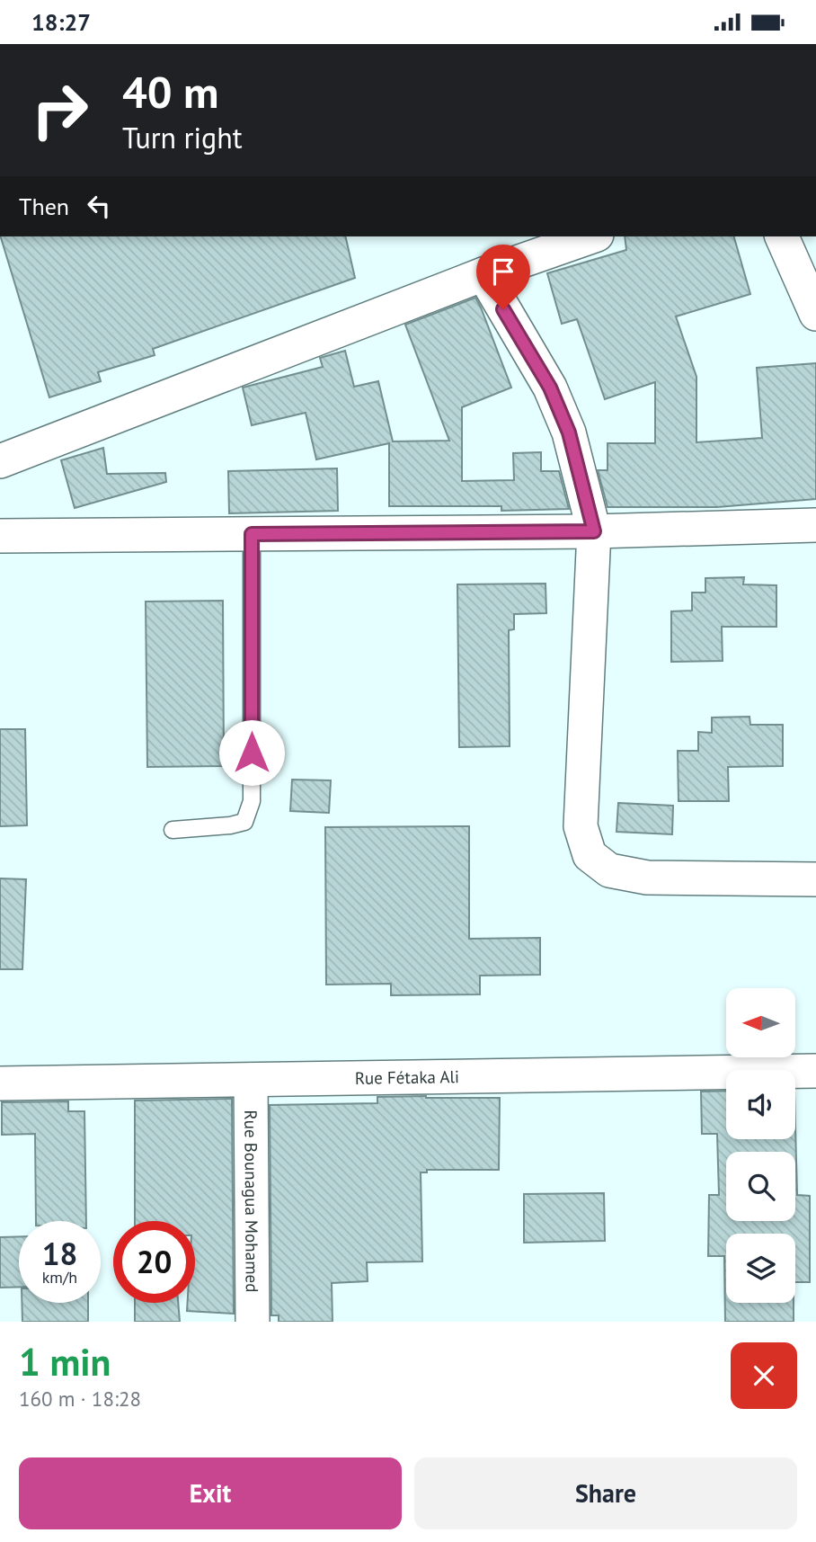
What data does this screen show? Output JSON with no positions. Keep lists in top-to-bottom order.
{
  "streets": {
    "street": ["Rue Fétaka Ali", "Rue Bounagua Mohamed"]
  },
  "crossings": [
    ["Rue Fétaka Ali", "Rue Bounagua Mohamed"]
  ],
  "north": "left",
  "page": {
    "status": "18:27",
    "turn": ["40 m", "Turn right"],
    "then": "Then",
    "speed": "18 km/h",
    "limit": "20",
    "heading": ["1 min", "160 m · 18:28"],
    "buttons": ["Exit", "Share"]
  }
}
